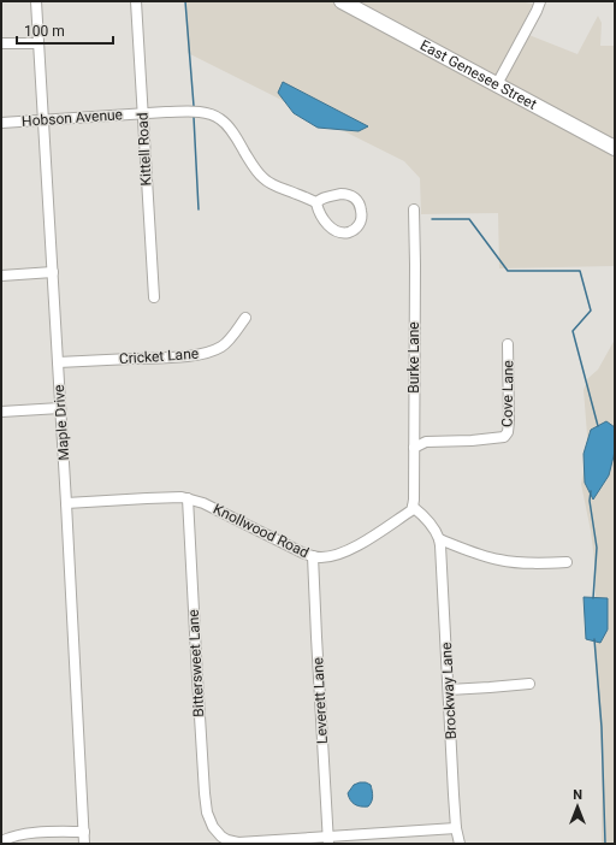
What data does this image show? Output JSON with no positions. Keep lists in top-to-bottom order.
{
  "streets": {
    "highway": ["East Genesee Street"],
    "street": [
      "Hobson Avenue",
      "Kittell Road",
      "Cricket Lane",
      "Burke Lane",
      "Cove Lane",
      "Maple Drive",
      "Knollwood Road",
      "Bittersweet Lane",
      "Brockway Lane",
      "Leverett Lane"
    ]
  },
  "crossings": [
    ["Hobson Avenue", "Kittell Road"],
    ["Hobson Avenue", "Maple Drive"],
    ["Cricket Lane", "Maple Drive"],
    ["Burke Lane", "Cove Lane"],
    ["Burke Lane", "Knollwood Road"],
    ["Maple Drive", "Knollwood Road"],
    ["Knollwood Road", "Bittersweet Lane"],
    ["Knollwood Road", "Leverett Lane"],
    ["Bittersweet Lane", "Leverett Lane"]
  ],
  "scale_bar": "100 m",
  "north": "top"
}
